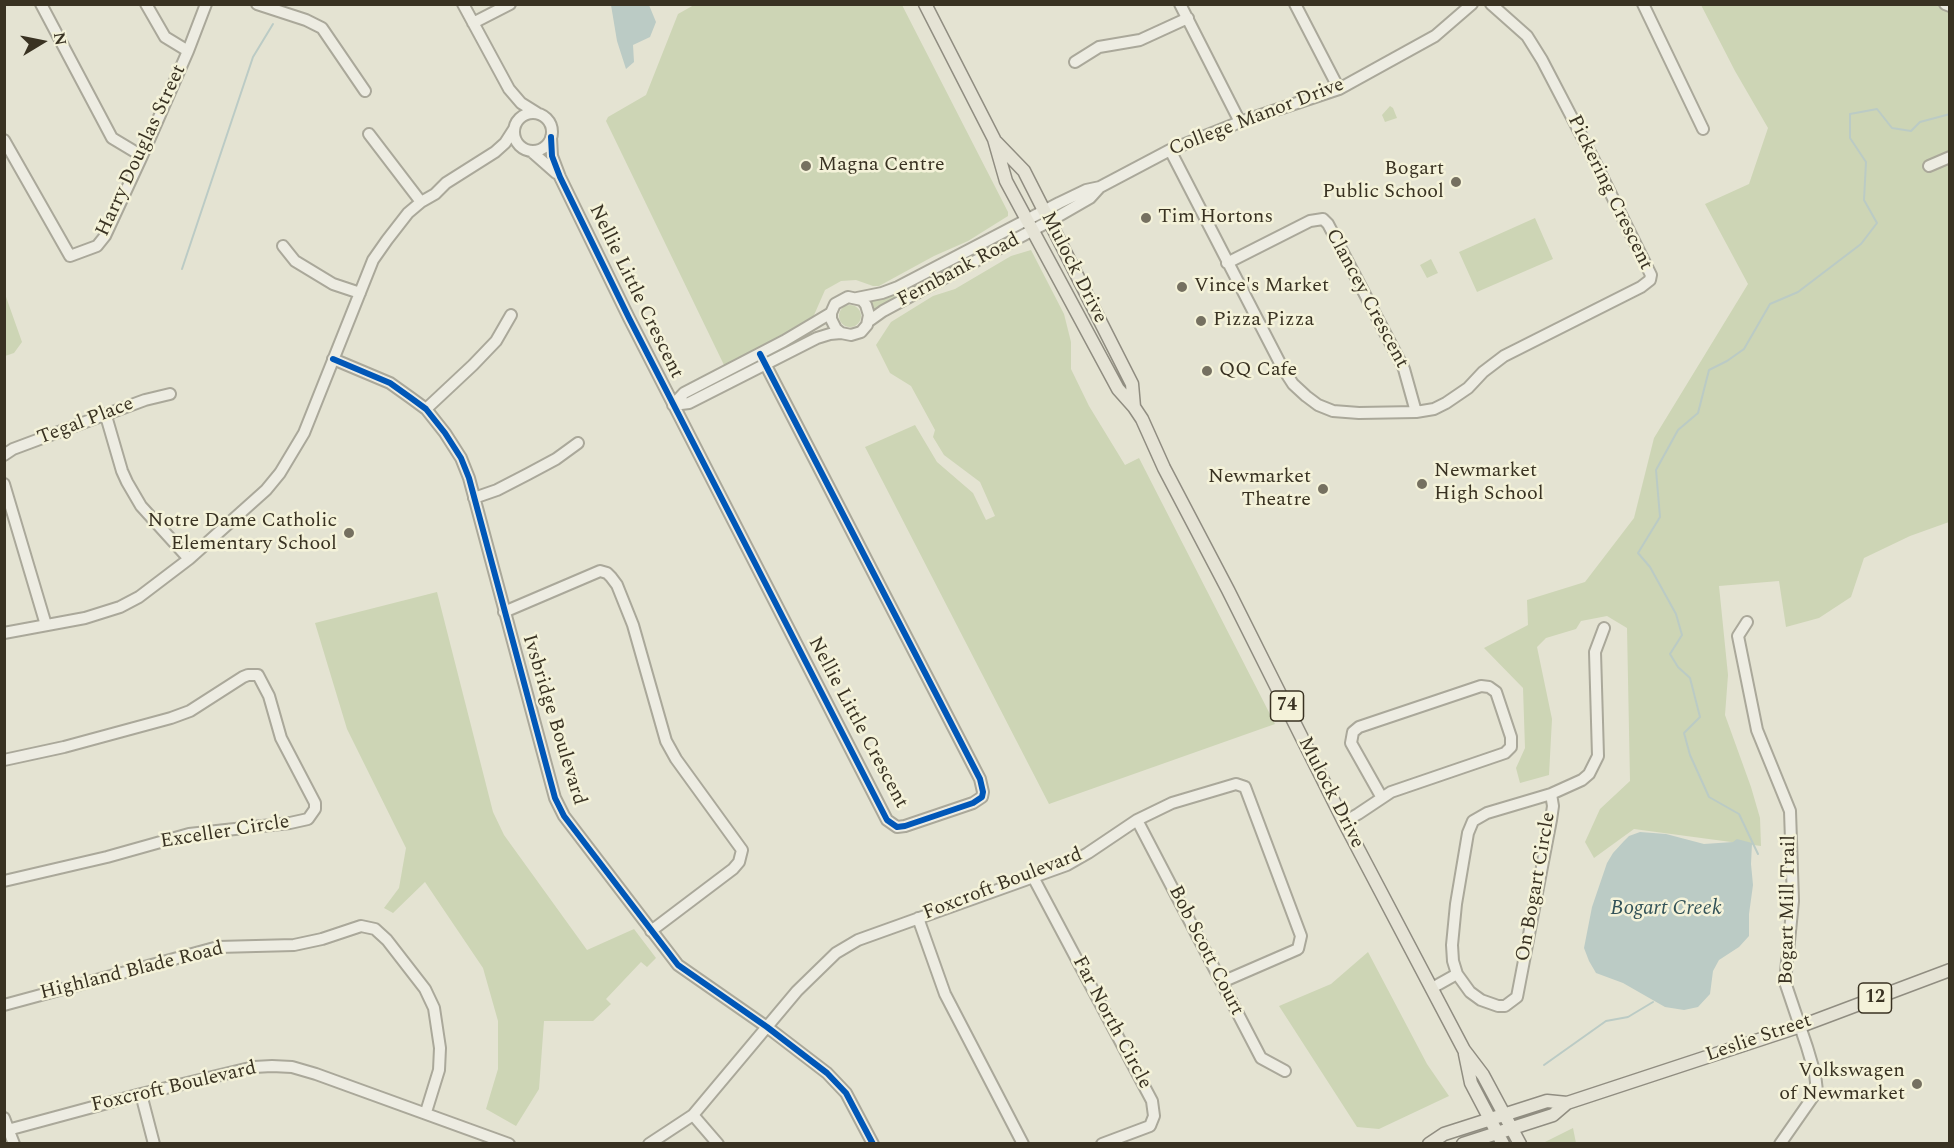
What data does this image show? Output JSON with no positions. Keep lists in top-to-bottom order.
{
  "streets": {
    "main road": [
      "Mulock Drive",
      "74",
      "12",
      "Leslie Street"
    ],
    "street": [
      "College Manor Drive",
      "Harry Douglas Street",
      "Pickering Crescent",
      "Fernbank Road",
      "Nellie Little Crescent",
      "Clancey Crescent",
      "Tegal Place",
      "Ivsbridge Boulevard",
      "Exceller Circle",
      "Foxcroft Boulevard",
      "On Bogart Circle",
      "Bogart Mill Trail",
      "Bob Scott Court",
      "Highland Blade Road",
      "Far North Circle"
    ]
  },
  "crossings": [
    ["College Manor Drive", "Pickering Crescent"],
    ["College Manor Drive", "Mulock Drive"],
    ["College Manor Drive", "Fernbank Road"],
    ["Pickering Crescent", "Clancey Crescent"],
    ["Mulock Drive", "Fernbank Road"],
    ["Mulock Drive", "Leslie Street"],
    ["Ivsbridge Boulevard", "Foxcroft Boulevard"],
    ["Foxcroft Boulevard", "Bob Scott Court"],
    ["Foxcroft Boulevard", "Highland Blade Road"],
    ["Foxcroft Boulevard", "Far North Circle"],
    ["Bogart Mill Trail", "Leslie Street"]
  ],
  "water": ["Bogart Creek"],
  "places": [
    "Magna Centre",
    "Bogart Public School",
    "Tim Hortons",
    "Vince's Market",
    "Pizza Pizza",
    "QQ Cafe",
    "Newmarket High School",
    "Newmarket Theatre",
    "Notre Dame Catholic Elementary School",
    "Volkswagen of Newmarket"
  ],
  "north": "right"
}
